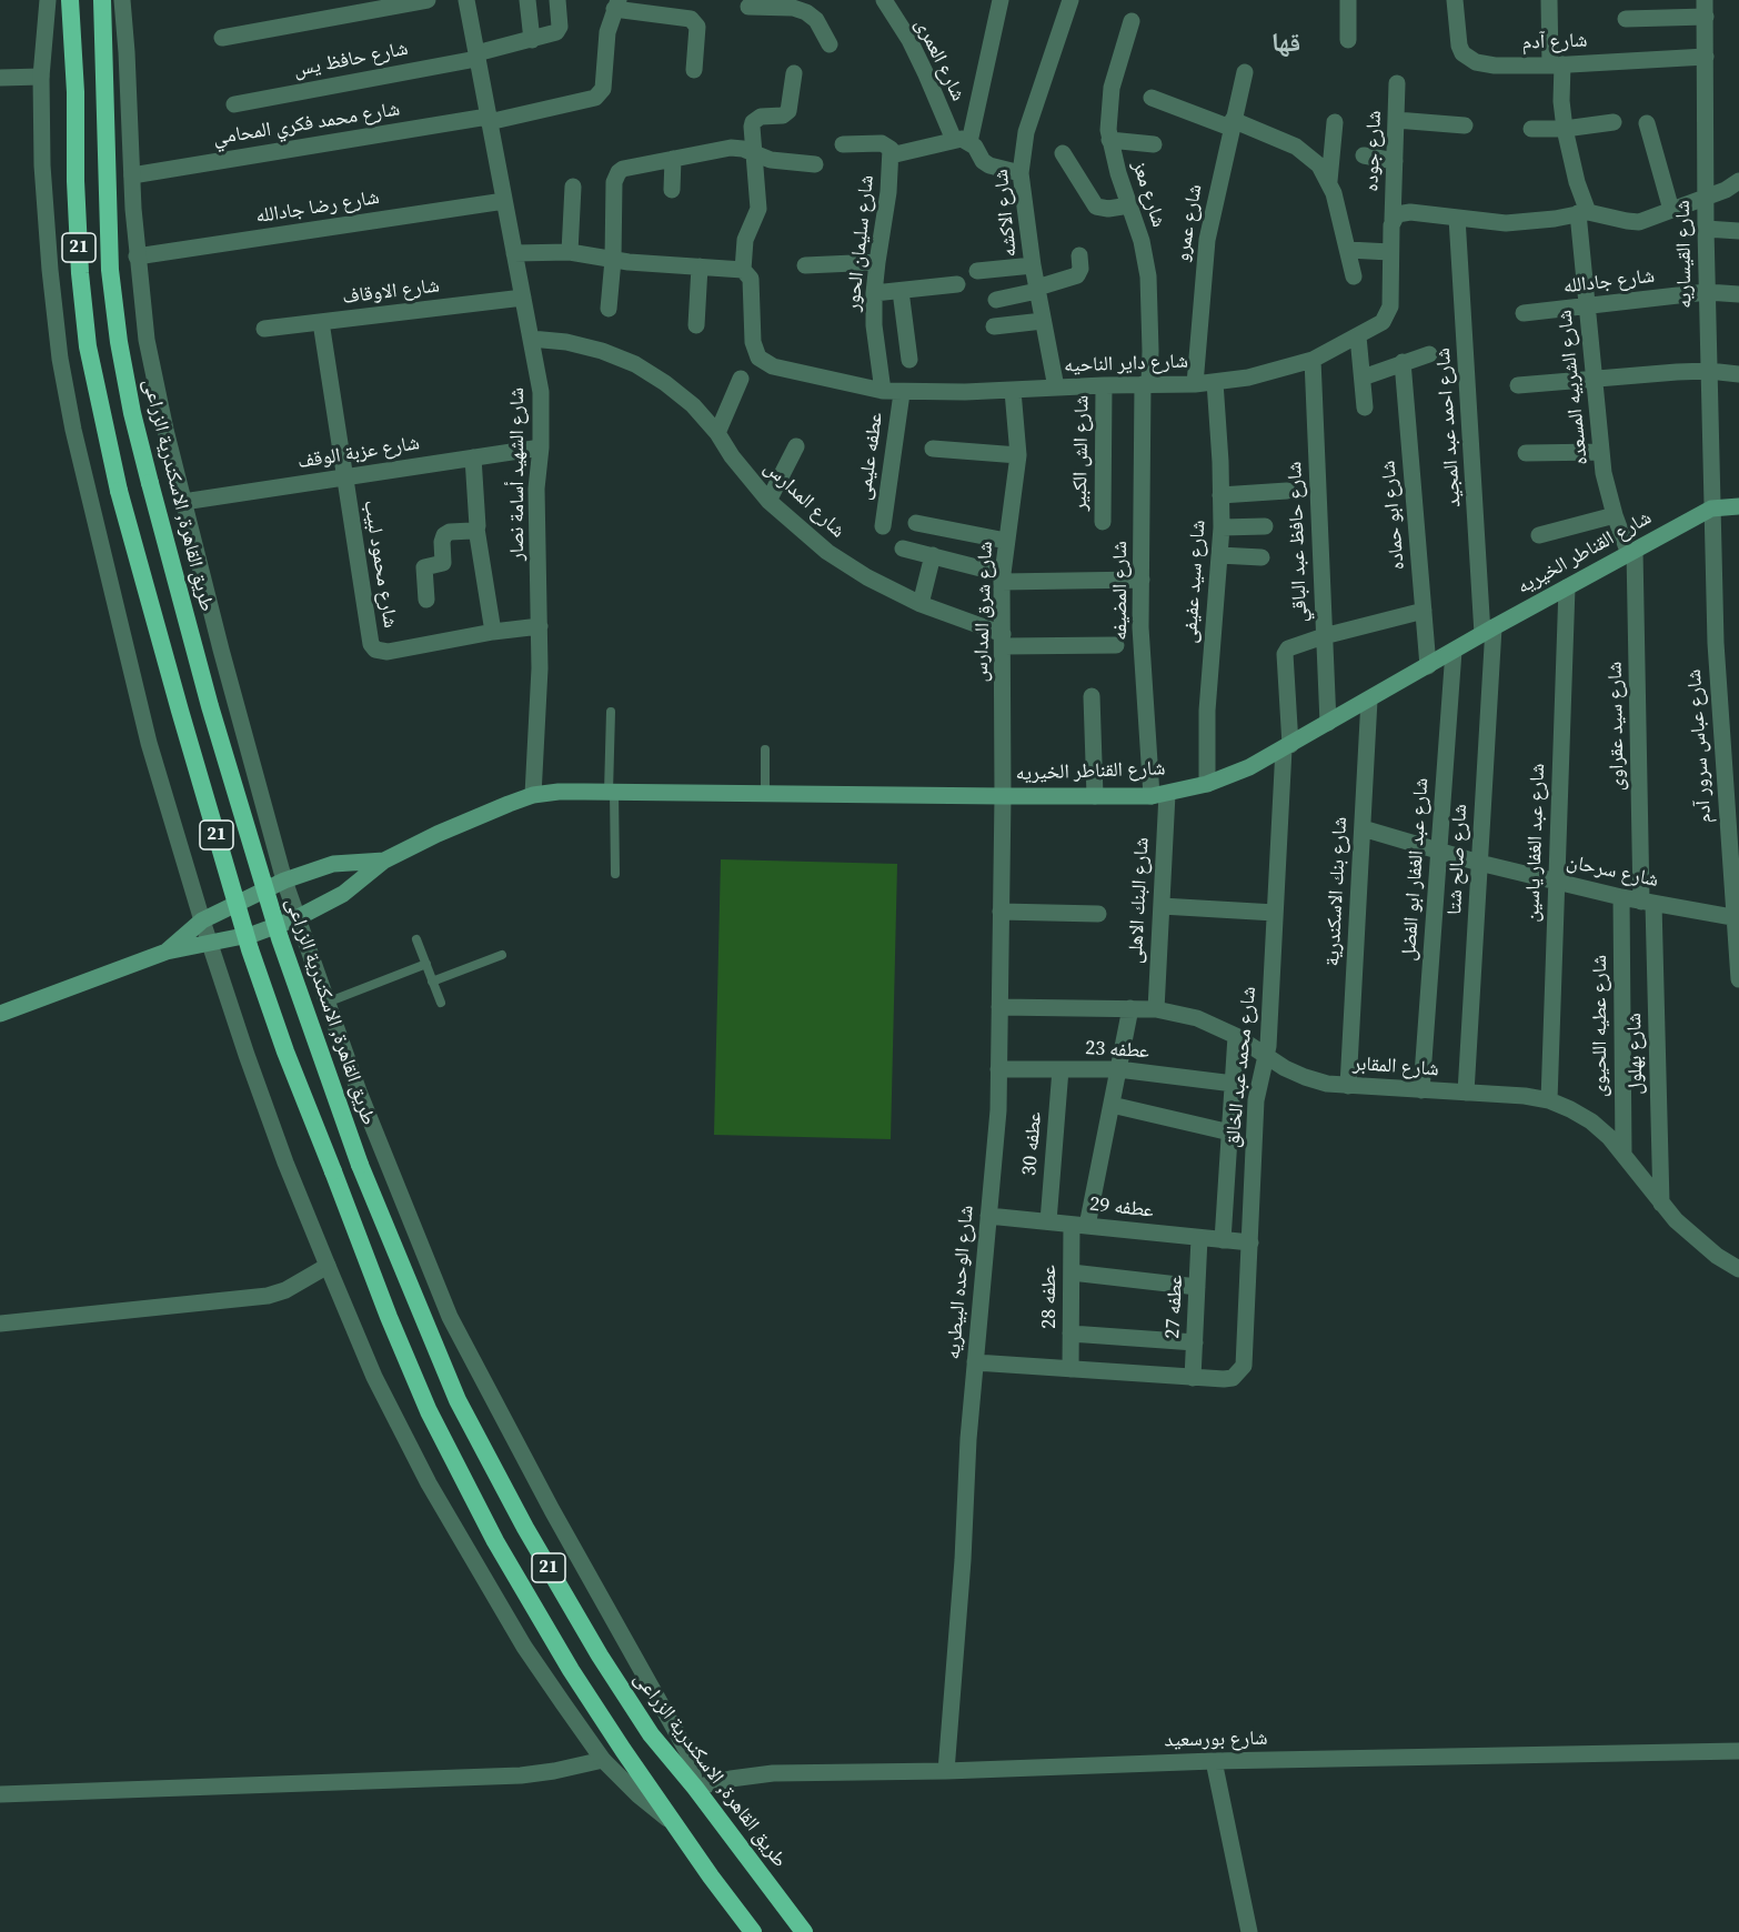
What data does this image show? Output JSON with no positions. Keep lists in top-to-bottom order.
{
  "streets": {
    "highway": ["21", "طريق القاهرة, الاسكندرية الزراعى"],
    "main road": ["شارع القناطر الخيريه"],
    "street": [
      "شارع آدم",
      "شارع حافظ يس",
      "شارع العمرى",
      "شارع محمد فكري المحامي",
      "شارع جوده",
      "شارع معز",
      "شارع رضا جادالله",
      "شارع الاكشه",
      "شارع عمرو",
      "شارع سليمان الحور",
      "شارع القيساريه",
      "شارع جادالله",
      "شارع الاوقاف",
      "شارع داير الناحيه",
      "شارع الشربيه المسعده",
      "شارع احمد عبد المجيد",
      "شارع عزبة الوقف",
      "شارع الش الكبير",
      "عطفه عليمى",
      "شارع الشهيد أسامة نصار",
      "شارع المدارس",
      "شارع ابو حماده",
      "شارع حافظ عبد الباقي",
      "شارع محمود لبيب",
      "شارع سيد عفيفى",
      "شارع المضيفه",
      "شارع شرق المدارس",
      "شارع سيد عقراوى",
      "شارع عباس سرور آدم",
      "شارع عبد الغفار ياسين",
      "شارع صالح شتا",
      "شارع عبد الغفار ابو الفضل",
      "شارع سرحان",
      "شارع بنك الاسكندرية",
      "شارع البنك الاهلى",
      "شارع عطيه اللحيوى",
      "عطفه 23",
      "شارع بهلول",
      "شارع محمد عبد الخالق",
      "شارع المقابر",
      "عطفه 30",
      "عطفه 29",
      "شارع الوحده البيطريه",
      "عطفه 28",
      "عطفه 27",
      "شارع بورسعيد"
    ]
  },
  "crossings": [
    ["شارع آدم", "شارع القيساريه"],
    ["شارع آدم", "شارع الشربيه المسعده"],
    ["شارع حافظ يس", "شارع الشهيد أسامة نصار"],
    ["شارع العمرى", "شارع الاكشه"],
    ["شارع محمد فكري المحامي", "شارع الشهيد أسامة نصار"],
    ["شارع جوده", "شارع داير الناحيه"],
    ["شارع معز", "شارع داير الناحيه"],
    ["شارع معز", "شارع المضيفه"],
    ["شارع رضا جادالله", "شارع الشهيد أسامة نصار"],
    ["شارع الاكشه", "شارع داير الناحيه"],
    ["شارع عمرو", "شارع داير الناحيه"],
    ["شارع سليمان الحور", "شارع داير الناحيه"],
    ["شارع القيساريه", "شارع جادالله"],
    ["شارع القيساريه", "شارع القناطر الخيريه"],
    ["شارع القيساريه", "شارع عباس سرور آدم"],
    ["شارع جادالله", "شارع الشربيه المسعده"],
    ["شارع الاوقاف", "شارع الشهيد أسامة نصار"],
    ["شارع داير الناحيه", "شارع الش الكبير"],
    ["شارع داير الناحيه", "عطفه عليمى"],
    ["شارع داير الناحيه", "شارع حافظ عبد الباقي"],
    ["شارع داير الناحيه", "شارع سيد عفيفى"],
    ["شارع داير الناحيه", "شارع المضيفه"],
    ["شارع داير الناحيه", "شارع شرق المدارس"],
    ["شارع الشربيه المسعده", "شارع القناطر الخيريه"],
    ["شارع الشربيه المسعده", "شارع سيد عقراوى"],
    ["شارع احمد عبد المجيد", "شارع القناطر الخيريه"],
    ["شارع احمد عبد المجيد", "شارع صالح شتا"],
    ["شارع عزبة الوقف", "شارع الشهيد أسامة نصار"],
    ["شارع عزبة الوقف", "شارع محمود لبيب"],
    ["شارع الشهيد أسامة نصار", "شارع المدارس"],
    ["شارع الشهيد أسامة نصار", "شارع القناطر الخيريه"],
    ["شارع الشهيد أسامة نصار", "شارع محمود لبيب"],
    ["طريق القاهرة, الاسكندرية الزراعى", "شارع بورسعيد"],
    ["شارع المدارس", "شارع شرق المدارس"],
    ["شارع ابو حماده", "شارع القناطر الخيريه"],
    ["شارع ابو حماده", "شارع محمد عبد الخالق"],
    ["شارع حافظ عبد الباقي", "شارع القناطر الخيريه"],
    ["شارع حافظ عبد الباقي", "شارع محمد عبد الخالق"],
    ["شارع القناطر الخيريه", "شارع سيد عفيفى"],
    ["شارع القناطر الخيريه", "شارع المضيفه"],
    ["شارع القناطر الخيريه", "شارع شرق المدارس"],
    ["شارع القناطر الخيريه", "شارع سيد عقراوى"],
    ["شارع القناطر الخيريه", "شارع عباس سرور آدم"],
    ["شارع القناطر الخيريه", "شارع عبد الغفار ياسين"],
    ["شارع القناطر الخيريه", "شارع صالح شتا"],
    ["شارع القناطر الخيريه", "شارع عبد الغفار ابو الفضل"],
    ["شارع القناطر الخيريه", "شارع بنك الاسكندرية"],
    ["شارع القناطر الخيريه", "شارع البنك الاهلى"],
    ["شارع القناطر الخيريه", "شارع محمد عبد الخالق"],
    ["شارع القناطر الخيريه", "شارع الوحده البيطريه"],
    ["شارع المضيفه", "شارع البنك الاهلى"],
    ["شارع شرق المدارس", "شارع الوحده البيطريه"],
    ["شارع سيد عقراوى", "شارع سرحان"],
    ["شارع سيد عقراوى", "شارع بهلول"],
    ["شارع عباس سرور آدم", "شارع سرحان"],
    ["شارع عبد الغفار ياسين", "شارع سرحان"],
    ["شارع عبد الغفار ياسين", "شارع المقابر"],
    ["شارع صالح شتا", "شارع سرحان"],
    ["شارع صالح شتا", "شارع المقابر"],
    ["شارع عبد الغفار ابو الفضل", "شارع سرحان"],
    ["شارع عبد الغفار ابو الفضل", "شارع المقابر"],
    ["شارع سرحان", "شارع بنك الاسكندرية"],
    ["شارع سرحان", "شارع عطيه اللحيوى"],
    ["شارع سرحان", "شارع بهلول"],
    ["شارع بنك الاسكندرية", "شارع المقابر"],
    ["شارع البنك الاهلى", "شارع المقابر"],
    ["شارع عطيه اللحيوى", "شارع المقابر"],
    ["عطفه 23", "عطفه 30"],
    ["عطفه 23", "شارع الوحده البيطريه"],
    ["عطفه 23", "عطفه 28"],
    ["شارع بهلول", "شارع المقابر"],
    ["شارع محمد عبد الخالق", "شارع المقابر"],
    ["شارع محمد عبد الخالق", "عطفه 29"],
    ["شارع محمد عبد الخالق", "عطفه 27"],
    ["شارع المقابر", "شارع الوحده البيطريه"],
    ["شارع المقابر", "عطفه 28"],
    ["عطفه 30", "عطفه 29"],
    ["عطفه 29", "شارع الوحده البيطريه"],
    ["عطفه 29", "عطفه 28"],
    ["عطفه 29", "عطفه 27"],
    ["شارع الوحده البيطريه", "شارع بورسعيد"]
  ],
  "districts": ["قها"]
}
